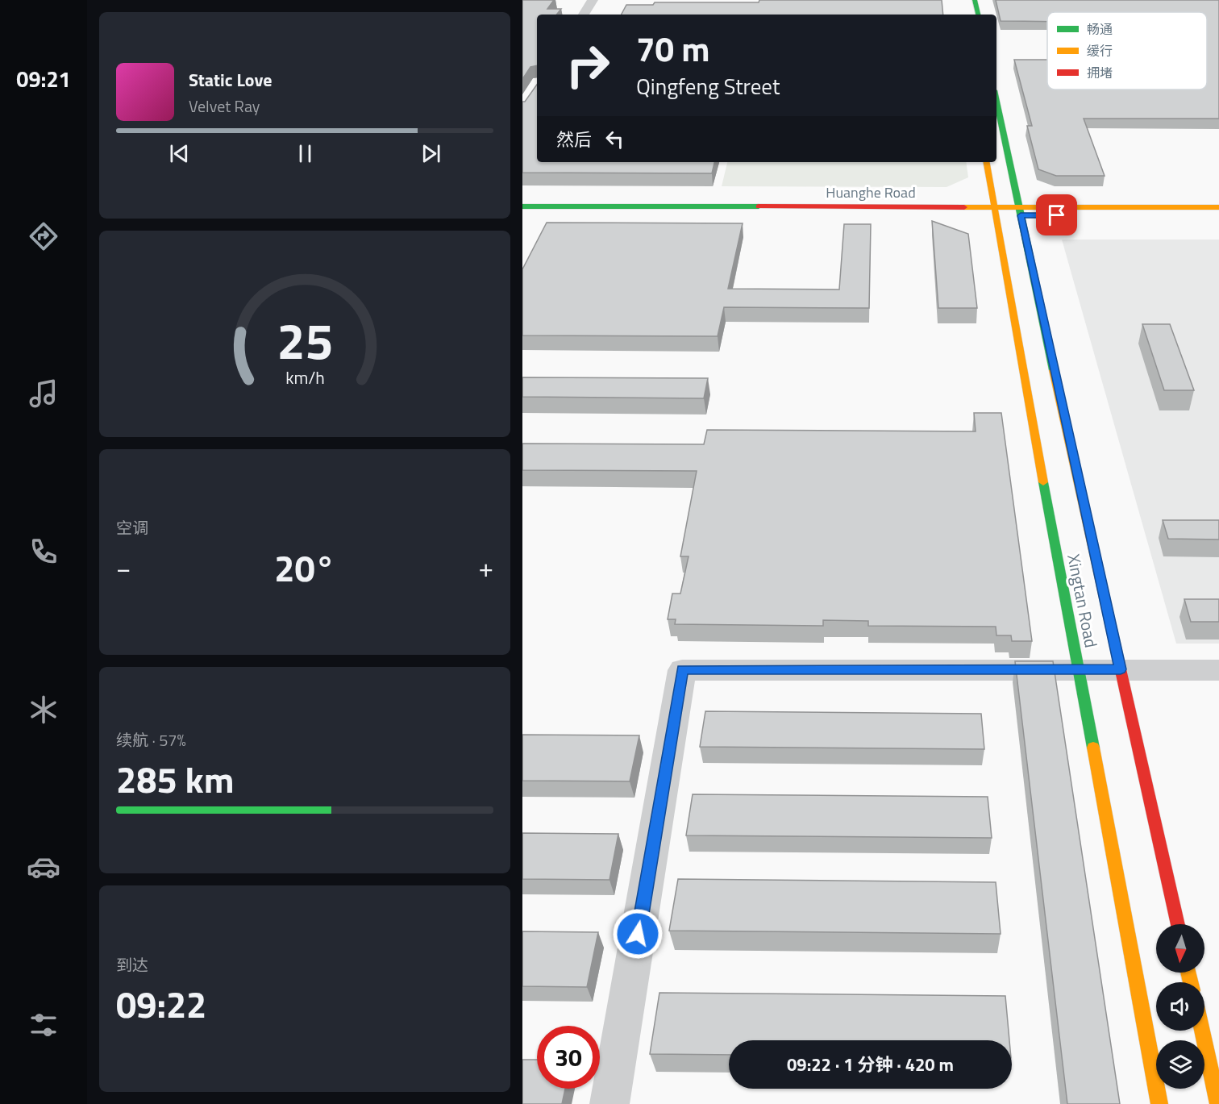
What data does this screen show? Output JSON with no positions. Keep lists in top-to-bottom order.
{
  "streets": {
    "street": ["Huanghe Road", "Xingtan Road"]
  },
  "crossings": [
    ["Huanghe Road", "Xingtan Road"]
  ],
  "legend": ["畅通", "缓行", "拥堵"],
  "north": "bottom",
  "page": {
    "tabs": "09:21",
    "turn": ["70 m", "Qingfeng Street"],
    "song": ["Static Love", "Velvet Ray"],
    "then": "然后",
    "tile": [
      "空调",
      ["续航 · 57%", "285 km"],
      ["到达", "09:22"]
    ],
    "heat": ["−", "20°", "+"],
    "limit": "30",
    "trip": "09:22 · 1 分钟 · 420 m",
    "gauge": ["25", "km/h"]
  }
}
